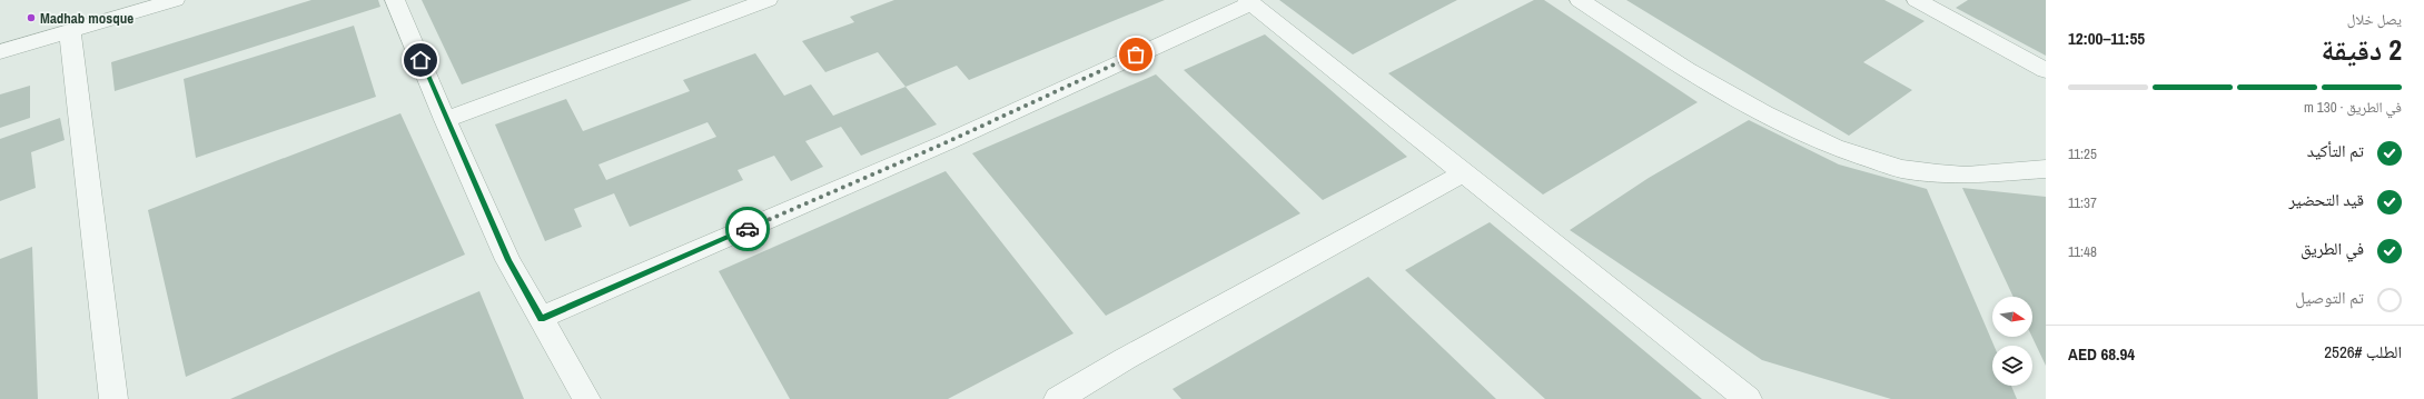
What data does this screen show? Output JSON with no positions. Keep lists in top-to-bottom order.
{
  "places": ["Madhab mosque"],
  "north": "right",
  "page": {
    "heading": ["2 دقيقة", "يصل خلال", "11:55–12:00"],
    "panel": ["الطلب #2526", "AED 68.94"],
    "bar": "في الطريق · 130 m",
    "list": [
      ["تم التأكيد", "11:25"],
      ["قيد التحضير", "11:37"],
      ["في الطريق", "11:48"],
      "تم التوصيل"
    ]
  }
}
